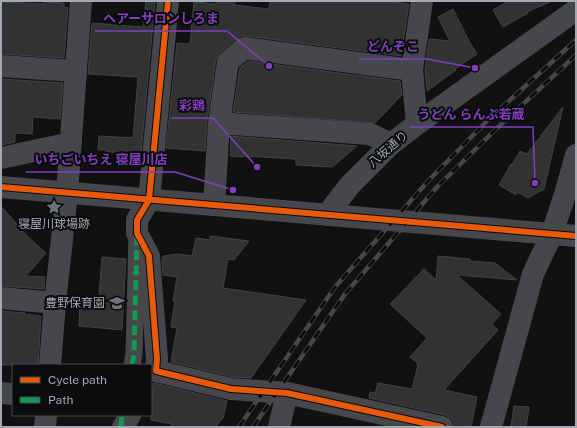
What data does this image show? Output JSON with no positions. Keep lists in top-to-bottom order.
{
  "streets": {
    "street": ["八坂通り"]
  },
  "places": {
    "other": [
      "ヘアーサロンしろま",
      "どんぞこ",
      "彩鶏",
      "うどん らんぷ若蔵",
      "いちごいちえ 寝屋川店"
    ],
    "place": ["寝屋川球場跡"],
    "school or university": ["豊野保育園"]
  },
  "legend": ["Cycle path", "Path"]
}
